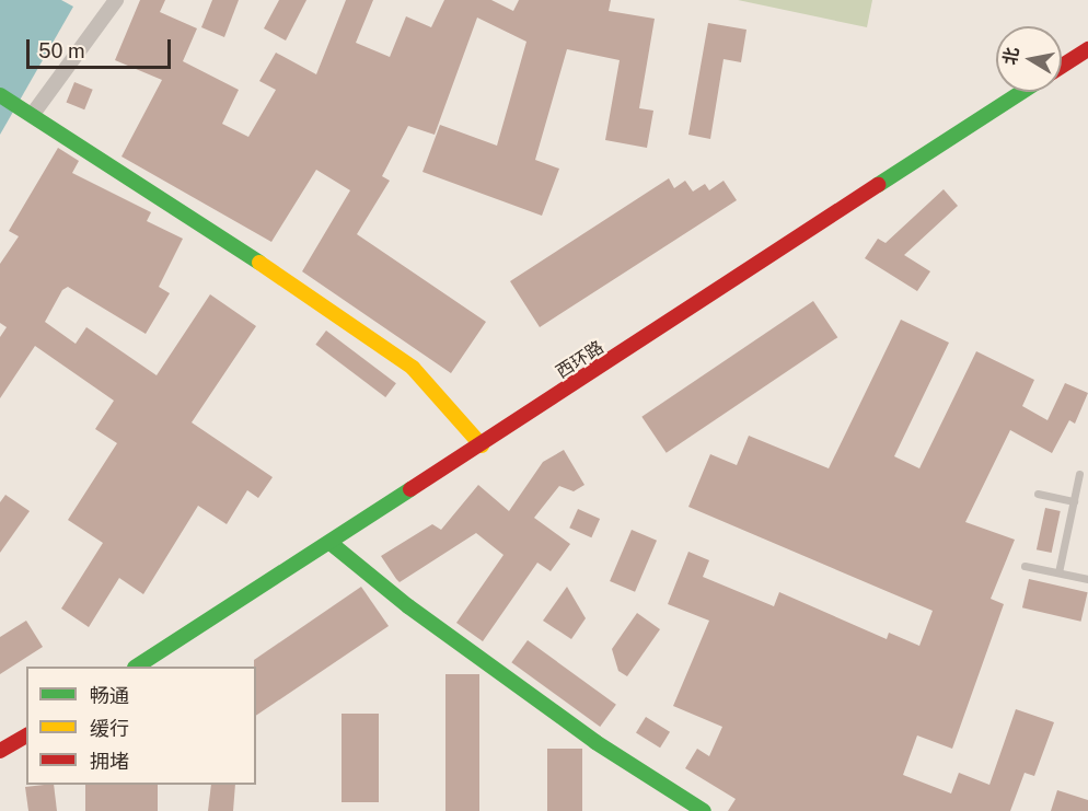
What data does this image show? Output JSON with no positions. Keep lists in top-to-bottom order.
{
  "streets": {
    "street": ["西环路"]
  },
  "legend": ["畅通", "缓行", "拥堵"],
  "scale_bar": "50 m",
  "north": "left"
}
